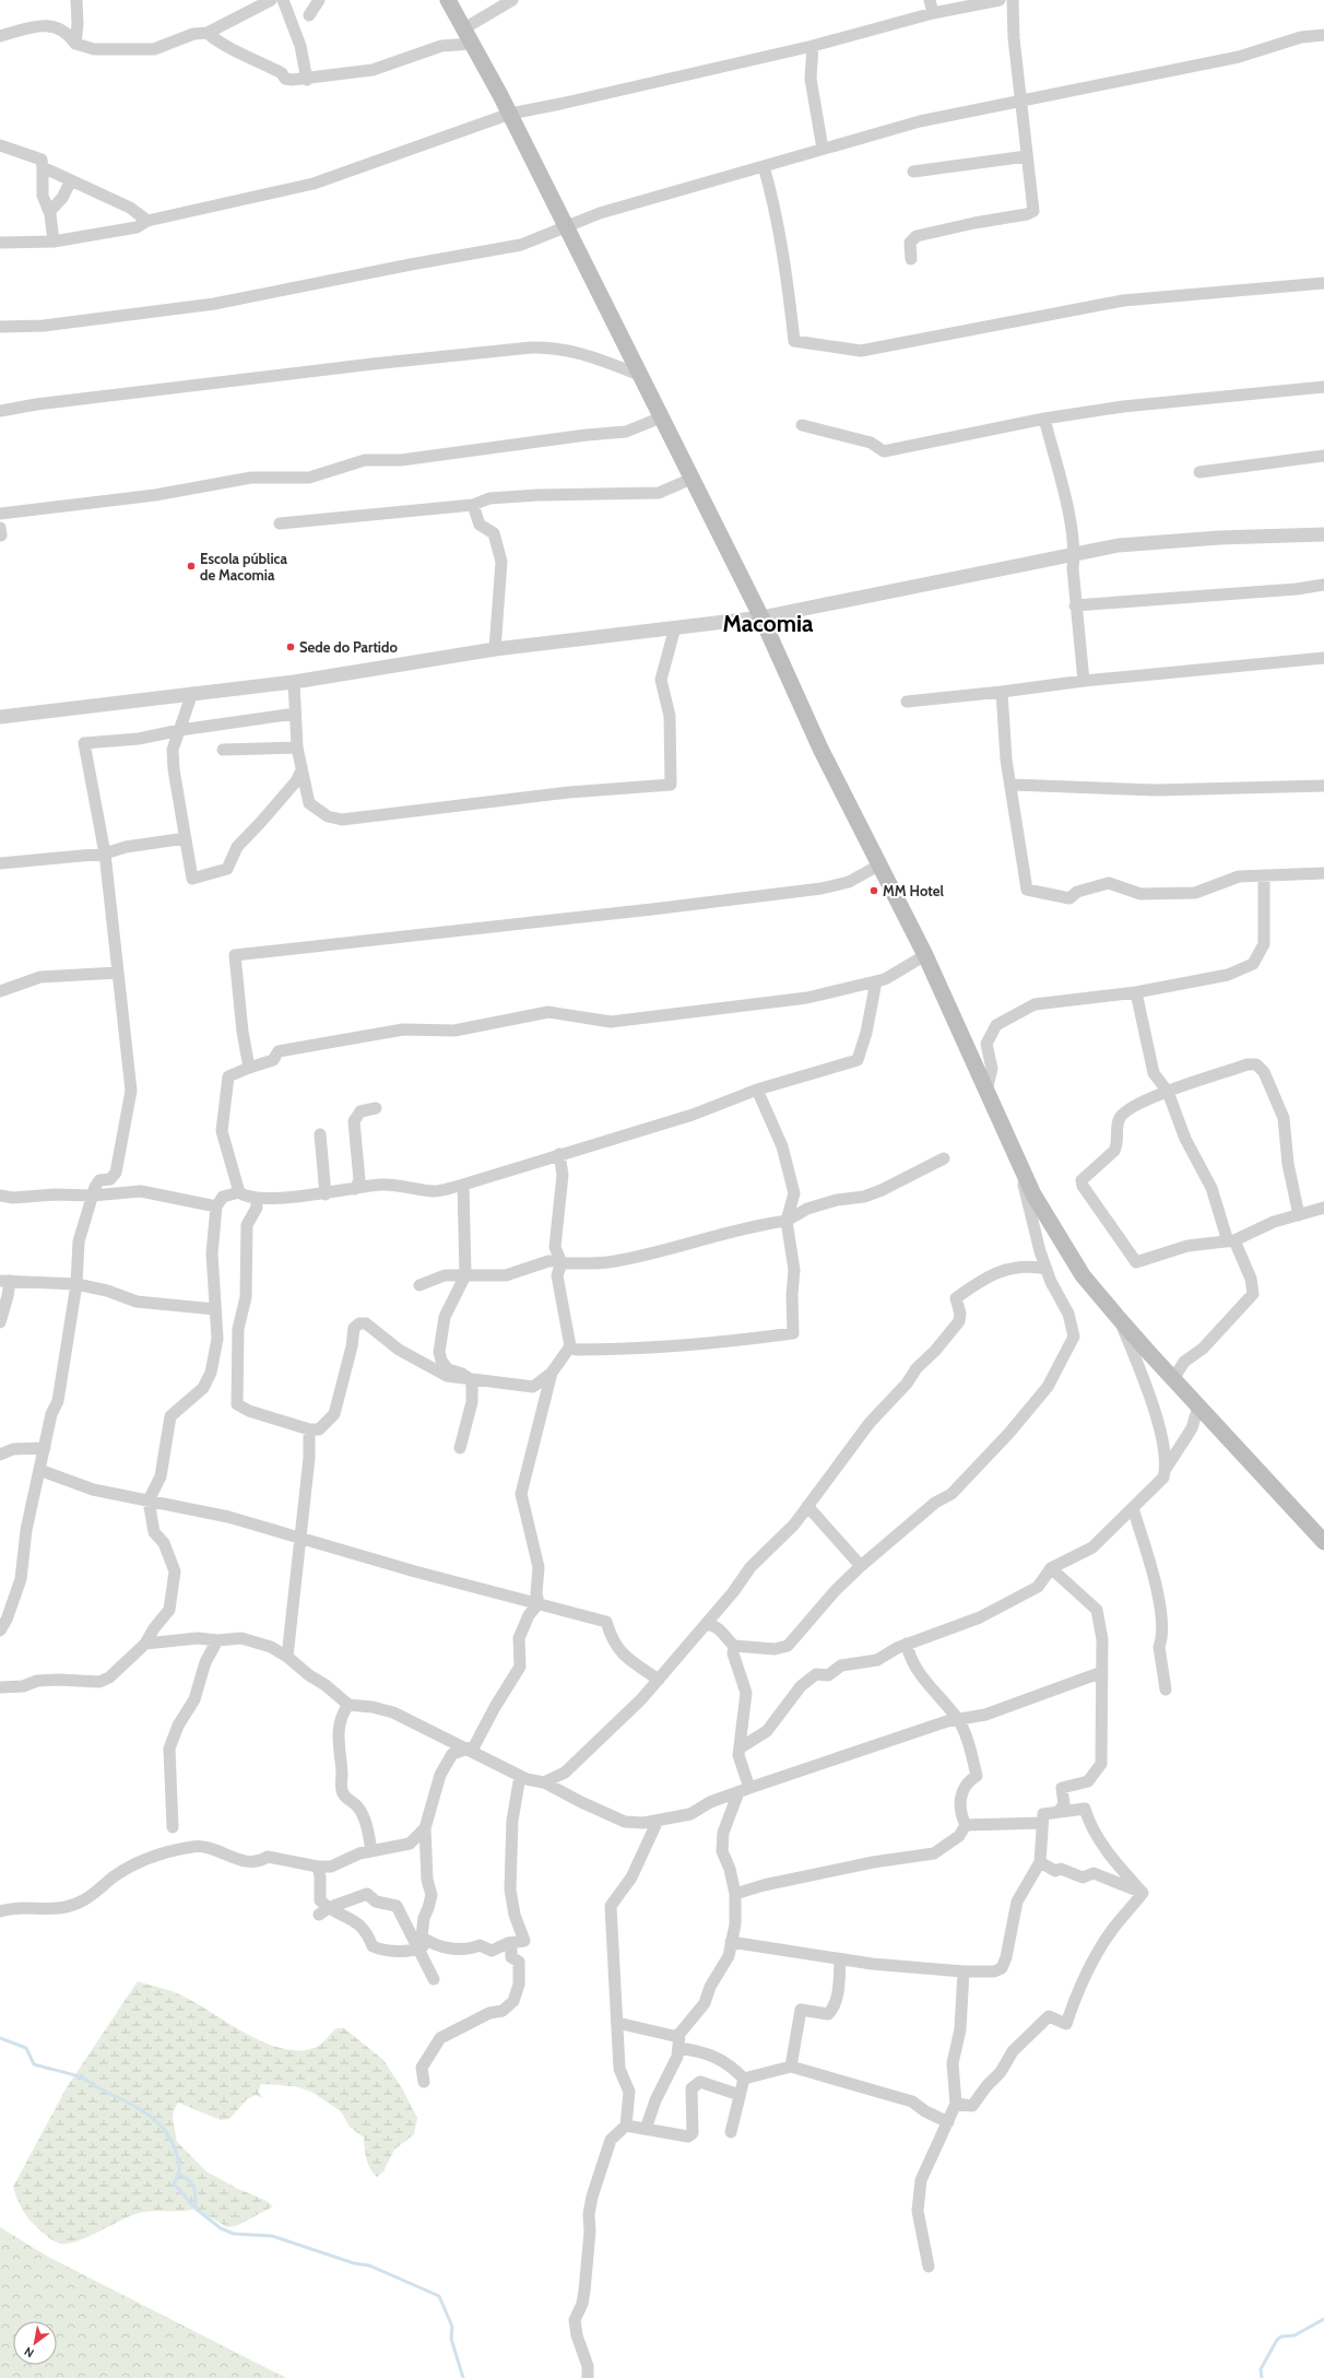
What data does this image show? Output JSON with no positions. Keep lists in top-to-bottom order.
{
  "districts": ["Macomia"],
  "places": ["Escola pública de Macomia", "Sede do Partido", "MM Hotel"],
  "north": "bottom left"
}
